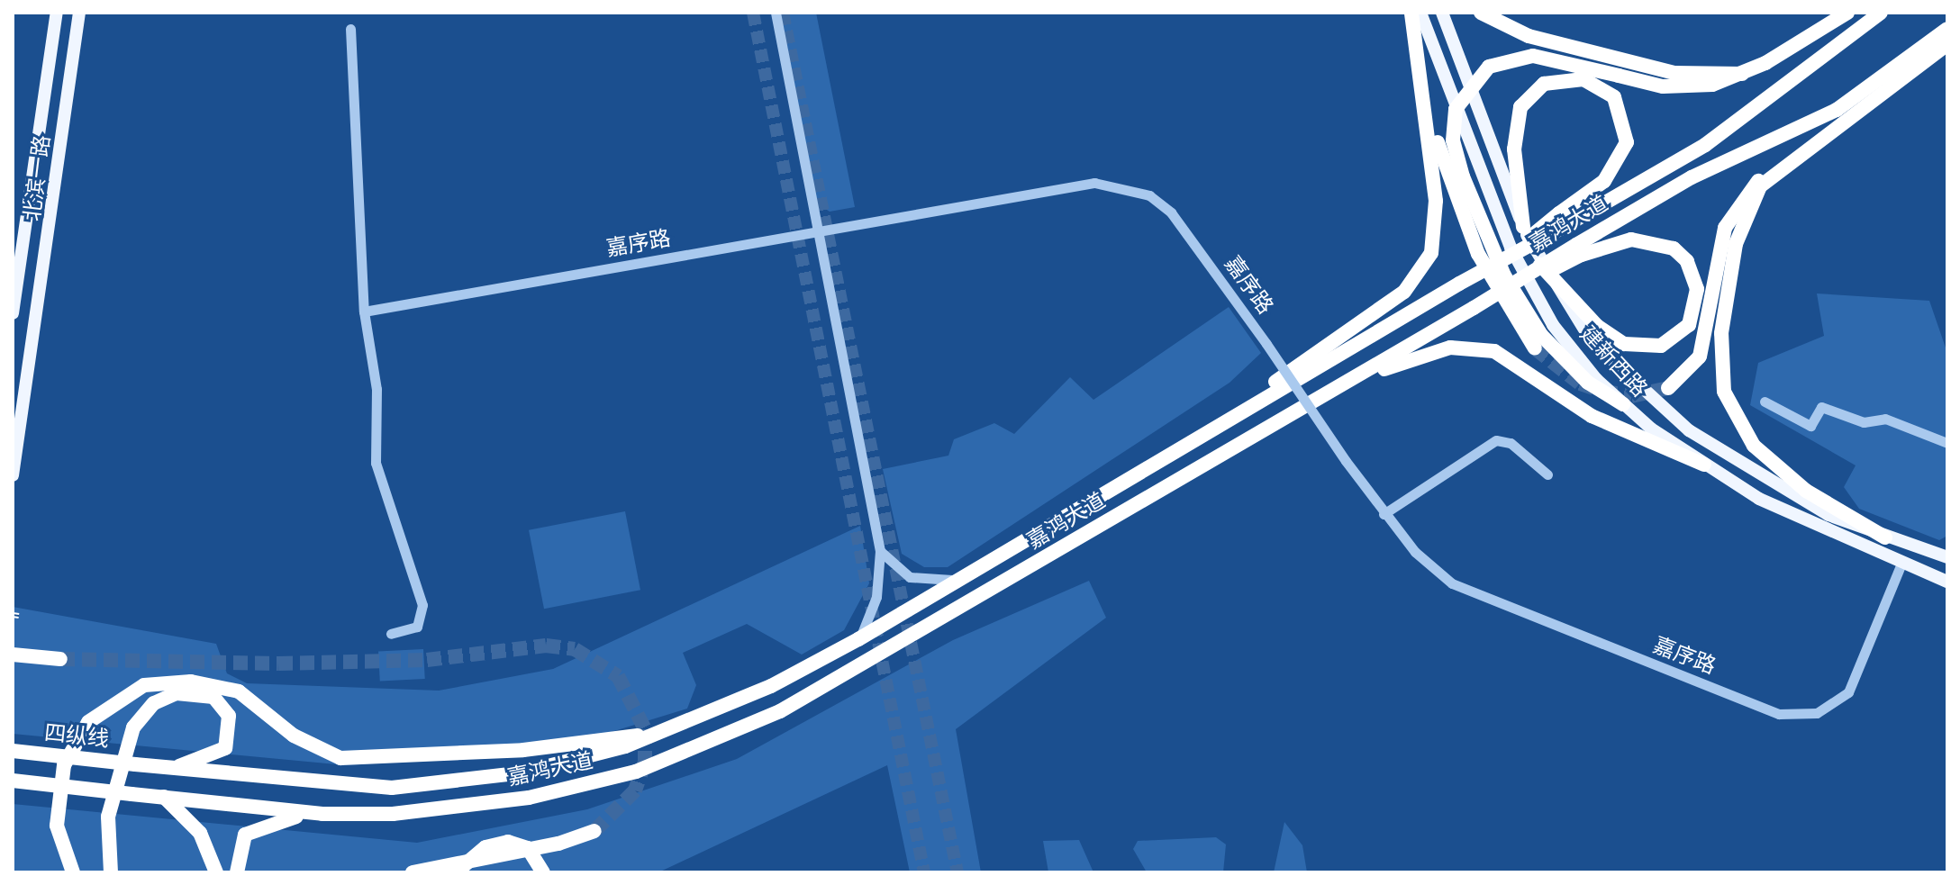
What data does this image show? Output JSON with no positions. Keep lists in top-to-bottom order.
{
  "streets": {
    "highway": ["嘉鸿大道", "四纵线"],
    "main road": ["北滨一路", "建新西路"],
    "street": ["嘉序路"]
  },
  "crossings": [
    ["嘉鸿大道", "四纵线"],
    ["嘉序路", "建新西路"]
  ]
}
